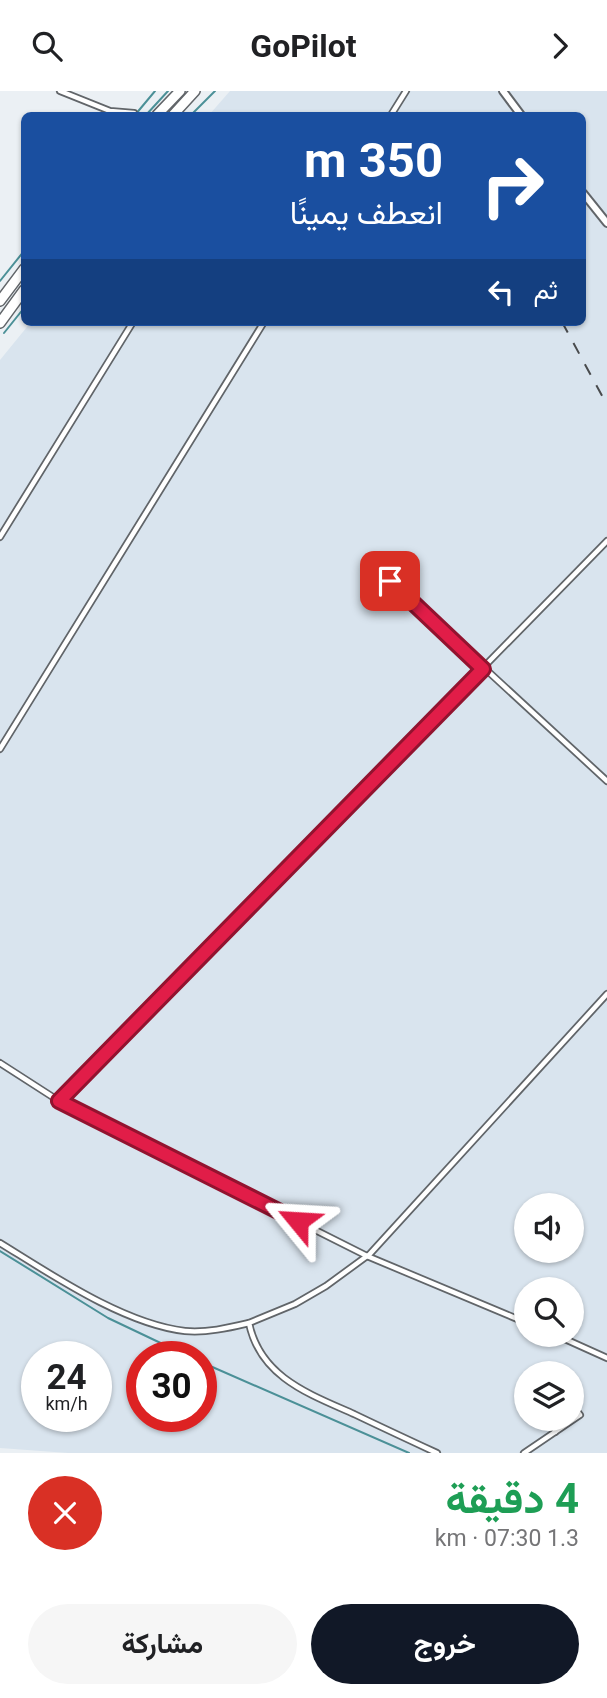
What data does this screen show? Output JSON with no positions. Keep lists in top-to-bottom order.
{
  "page": {
    "header": "GoPilot",
    "turn": ["350 m", "انعطف يمينًا"],
    "then": "ثم",
    "speed": "24 km/h",
    "limit": "30",
    "heading": ["4 دقيقة", "1.3 km · 07:30"],
    "buttons": ["خروج", "مشاركة"]
  }
}
